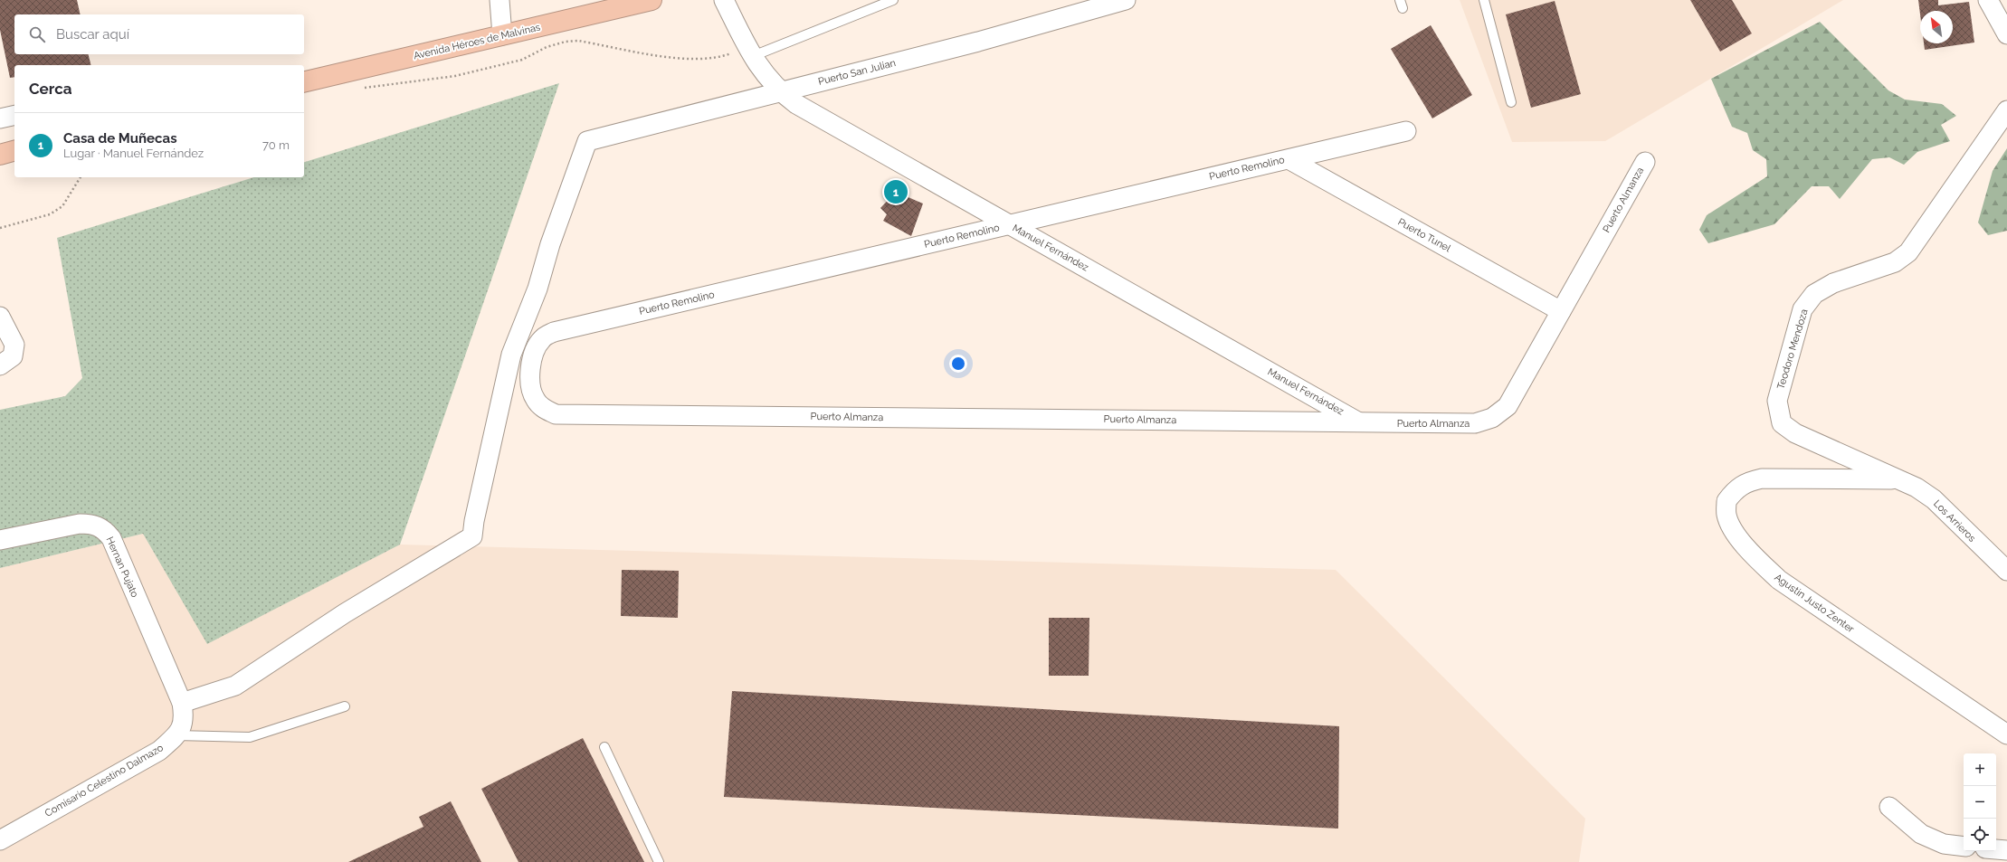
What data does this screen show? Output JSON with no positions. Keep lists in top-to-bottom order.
{
  "streets": {
    "highway": ["Avenida Héroes de Malvinas"],
    "street": [
      "Puerto San Julian",
      "Puerto Remolino",
      "Puerto Almanza",
      "Puerto Tunel",
      "Manuel Fernández",
      "Teodoro Mendoza",
      "Los Arrieros",
      "Hernan Pujato",
      "Agustin Justo Zenter",
      "Comisario Celestino Dalmazo"
    ]
  },
  "crossings": [
    ["Puerto San Julian", "Puerto Remolino"],
    ["Puerto San Julian", "Puerto Almanza"],
    ["Puerto San Julian", "Manuel Fernández"],
    ["Puerto Remolino", "Puerto Almanza"],
    ["Puerto Remolino", "Puerto Tunel"],
    ["Puerto Remolino", "Manuel Fernández"],
    ["Puerto Almanza", "Puerto Tunel"],
    ["Puerto Almanza", "Manuel Fernández"],
    ["Teodoro Mendoza", "Los Arrieros"],
    ["Teodoro Mendoza", "Agustin Justo Zenter"],
    ["Los Arrieros", "Agustin Justo Zenter"],
    ["Hernan Pujato", "Comisario Celestino Dalmazo"]
  ],
  "north": "top left",
  "page": {
    "search": "Buscar aquí",
    "heading": "Cerca",
    "list": [
      {
        "mark": "1",
        "name": "Casa de Muñecas",
        "note": "Lugar · Manuel Fernández",
        "value": "70 m"
      }
    ],
    "pins": "1",
    "map_buttons": ["+", "−"]
  }
}
